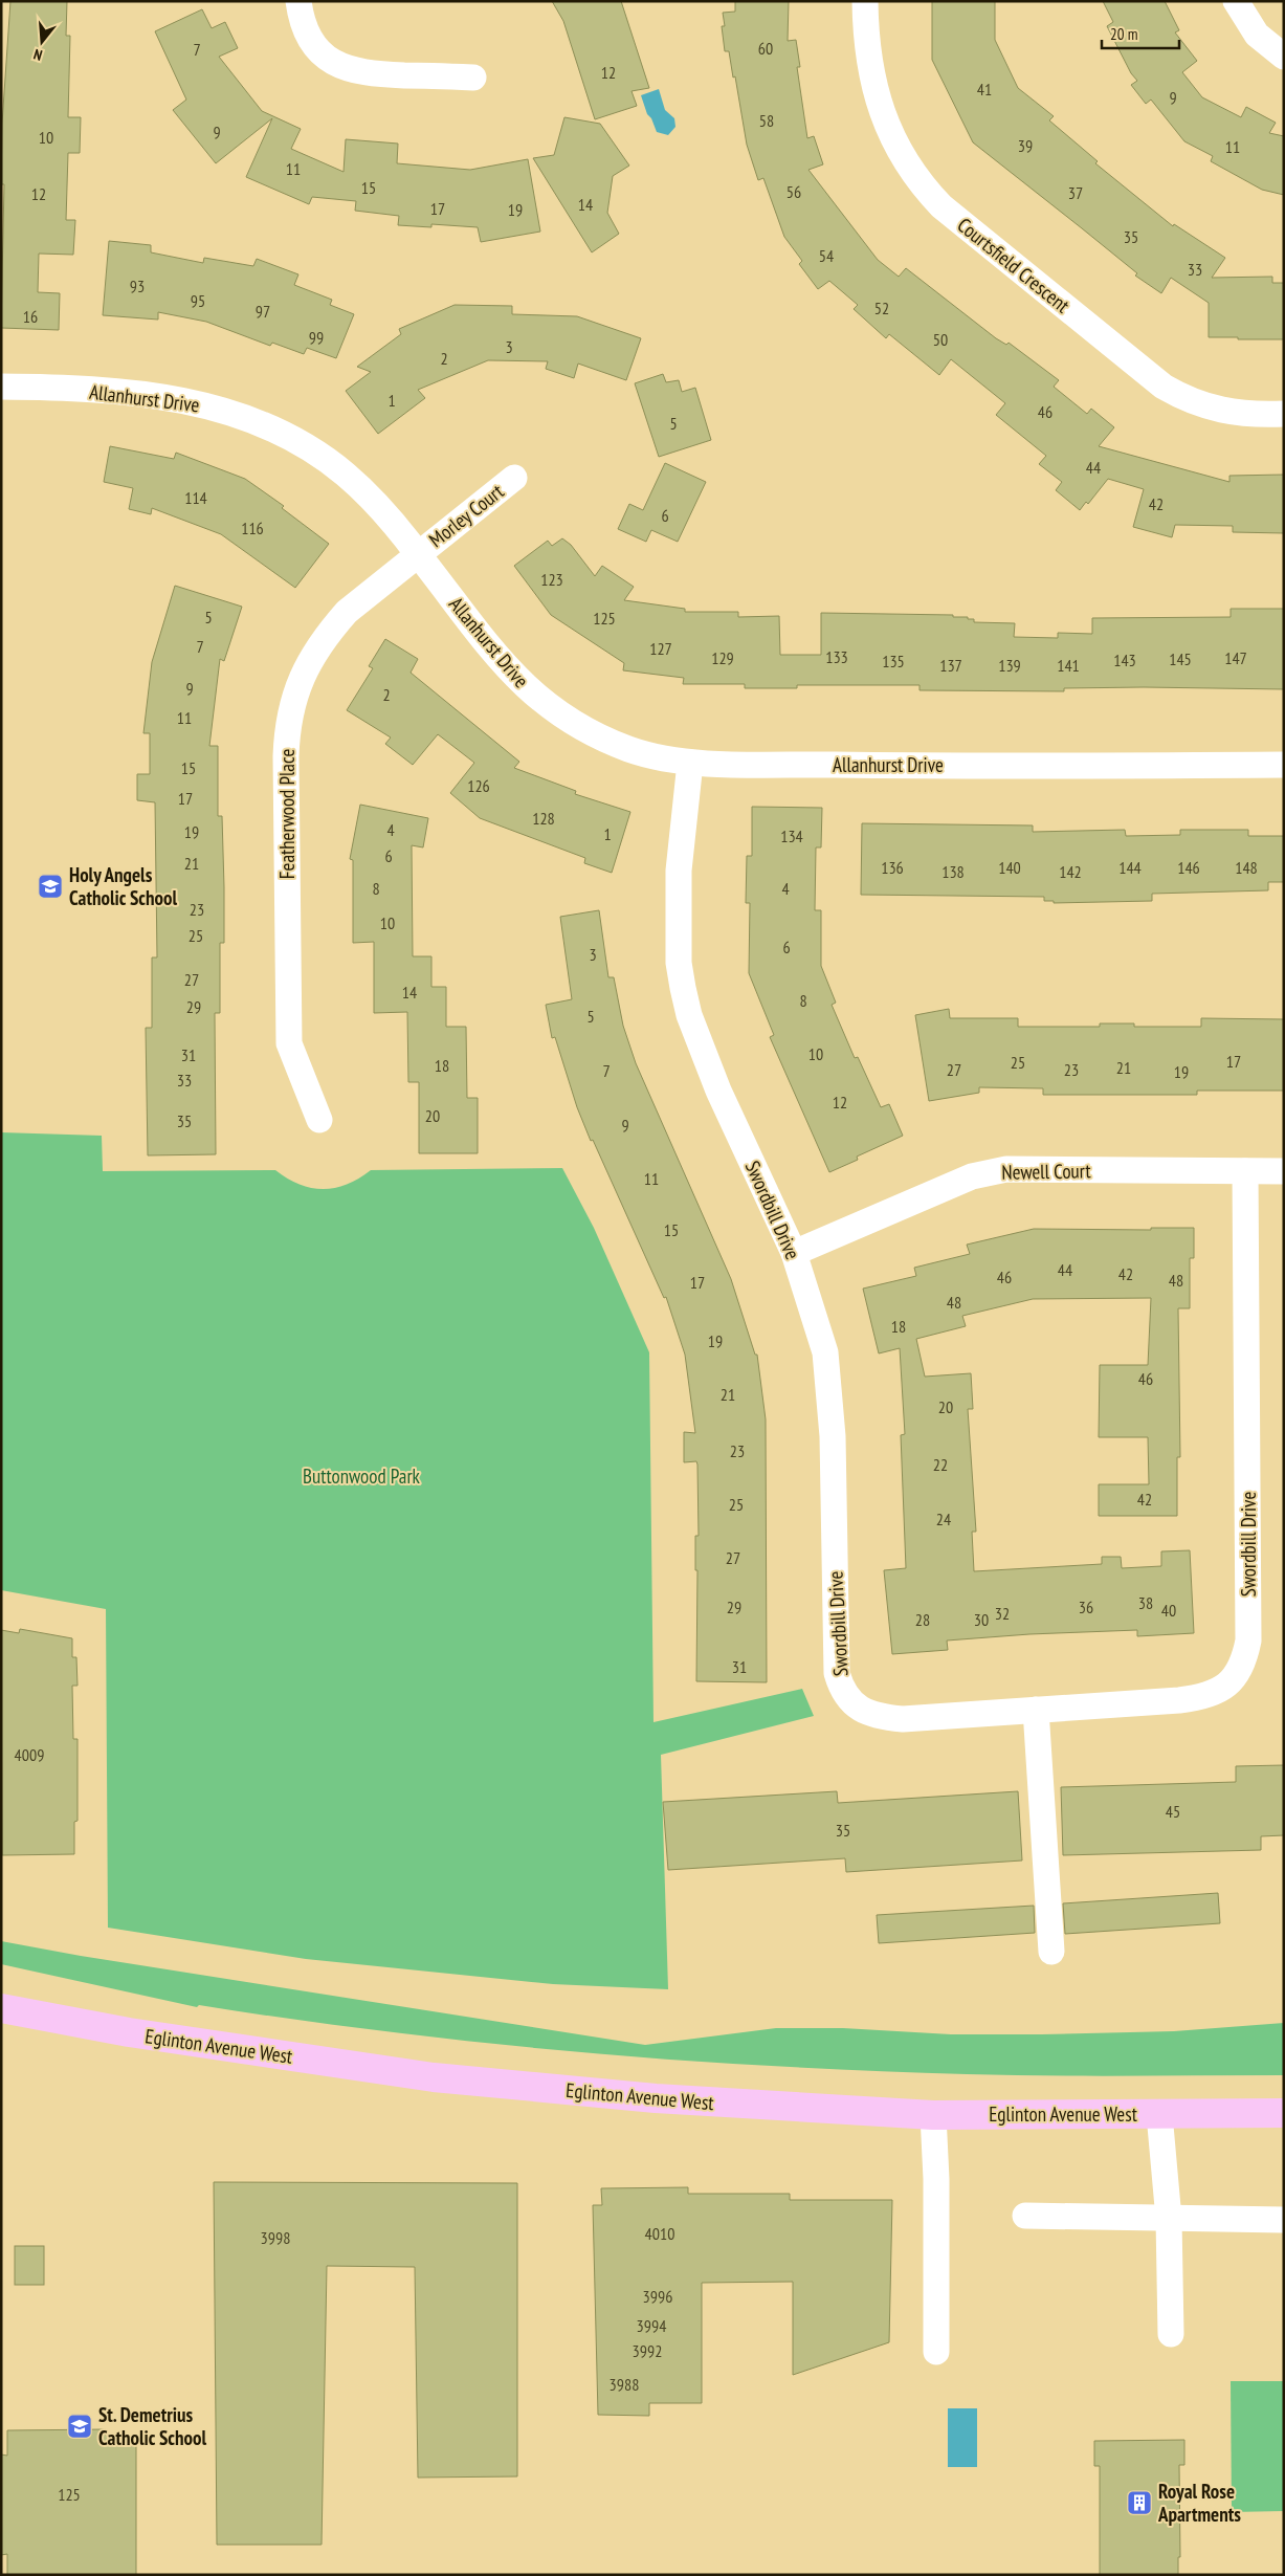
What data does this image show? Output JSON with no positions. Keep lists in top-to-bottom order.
{
  "streets": {
    "main road": ["Eglinton Avenue West"],
    "street": [
      "Courtsfield Crescent",
      "Allanhurst Drive",
      "Morley Court",
      "Featherwood Place",
      "Newell Court",
      "Swordbill Drive"
    ]
  },
  "crossings": [
    ["Allanhurst Drive", "Morley Court"],
    ["Allanhurst Drive", "Featherwood Place"],
    ["Allanhurst Drive", "Swordbill Drive"],
    ["Morley Court", "Featherwood Place"],
    ["Newell Court", "Swordbill Drive"]
  ],
  "parks": ["Buttonwood Park"],
  "places": {
    "school or university": ["Holy Angels Catholic School", "St. Demetrius Catholic School"],
    "building": ["Royal Rose Apartments"]
  },
  "house_numbers": [
    "60",
    "7",
    "12",
    "41",
    "9",
    "58",
    "9",
    "10",
    "39",
    "11",
    "11",
    "15",
    "56",
    "37",
    "12",
    "14",
    "17",
    "19",
    "35",
    "54",
    "33",
    "93",
    "95",
    "52",
    "97",
    "16",
    "99",
    "50",
    "3",
    "2",
    "1",
    "46",
    "5",
    "44",
    "114",
    "42",
    "6",
    "116",
    "123",
    "5",
    "125",
    "7",
    "127",
    "133",
    "129",
    "147",
    "145",
    "143",
    "135",
    "137",
    "139",
    "141",
    "9",
    "2",
    "11",
    "15",
    "126",
    "17",
    "128",
    "4",
    "19",
    "1",
    "134",
    "6",
    "21",
    "136",
    "140",
    "144",
    "146",
    "148",
    "138",
    "142",
    "8",
    "4",
    "23",
    "10",
    "25",
    "6",
    "3",
    "27",
    "14",
    "8",
    "29",
    "5",
    "10",
    "31",
    "17",
    "25",
    "18",
    "21",
    "27",
    "23",
    "7",
    "19",
    "33",
    "12",
    "20",
    "35",
    "9",
    "11",
    "15",
    "44",
    "42",
    "46",
    "48",
    "17",
    "48",
    "18",
    "19",
    "46",
    "21",
    "20",
    "23",
    "22",
    "42",
    "25",
    "24",
    "27",
    "38",
    "29",
    "36",
    "40",
    "32",
    "28",
    "30",
    "31",
    "4009",
    "45",
    "35",
    "4010",
    "3998",
    "3996",
    "3994",
    "3992",
    "3988",
    "125"
  ],
  "scale_bar": "20 m",
  "north": "bottom"
}
